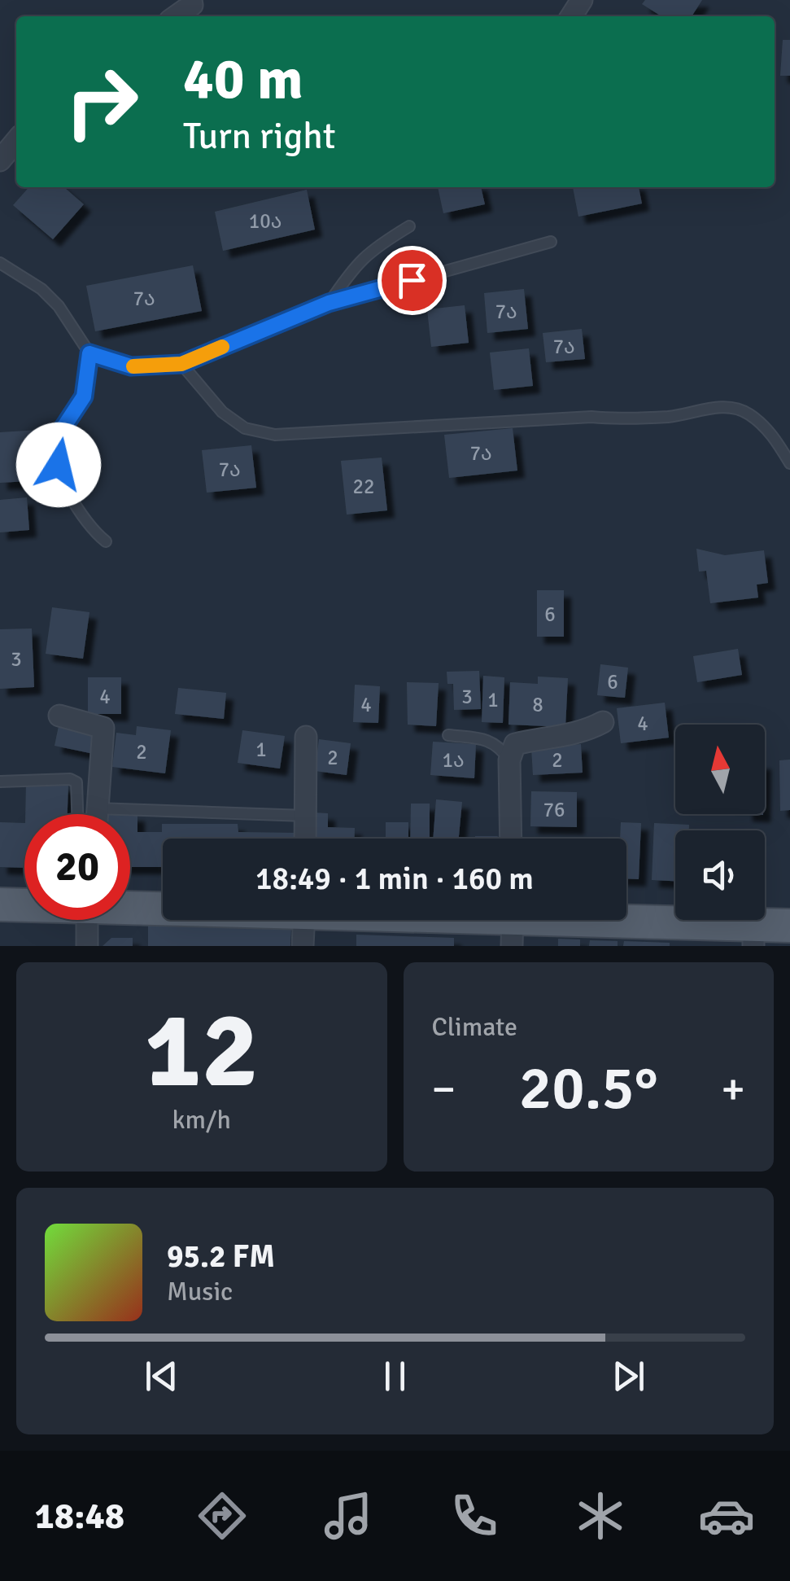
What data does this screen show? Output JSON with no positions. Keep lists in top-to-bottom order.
{
  "house_numbers": [
    "10ა",
    "7ა",
    "7ა",
    "7ა",
    "7ა",
    "7ა",
    "22",
    "6",
    "3",
    "6",
    "4",
    "3",
    "1",
    "4",
    "8",
    "4",
    "1",
    "2",
    "2",
    "1ა",
    "2",
    "76"
  ],
  "north": "top",
  "page": {
    "turn": ["40 m", "Turn right"],
    "limit": "20",
    "trip": "18:49 · 1 min · 160 m",
    "tile": [
      ["12", "km/h"],
      "Climate"
    ],
    "heat": ["−", "20.5°", "+"],
    "song": ["95.2 FM", "Music"],
    "tabs": "18:48"
  }
}
